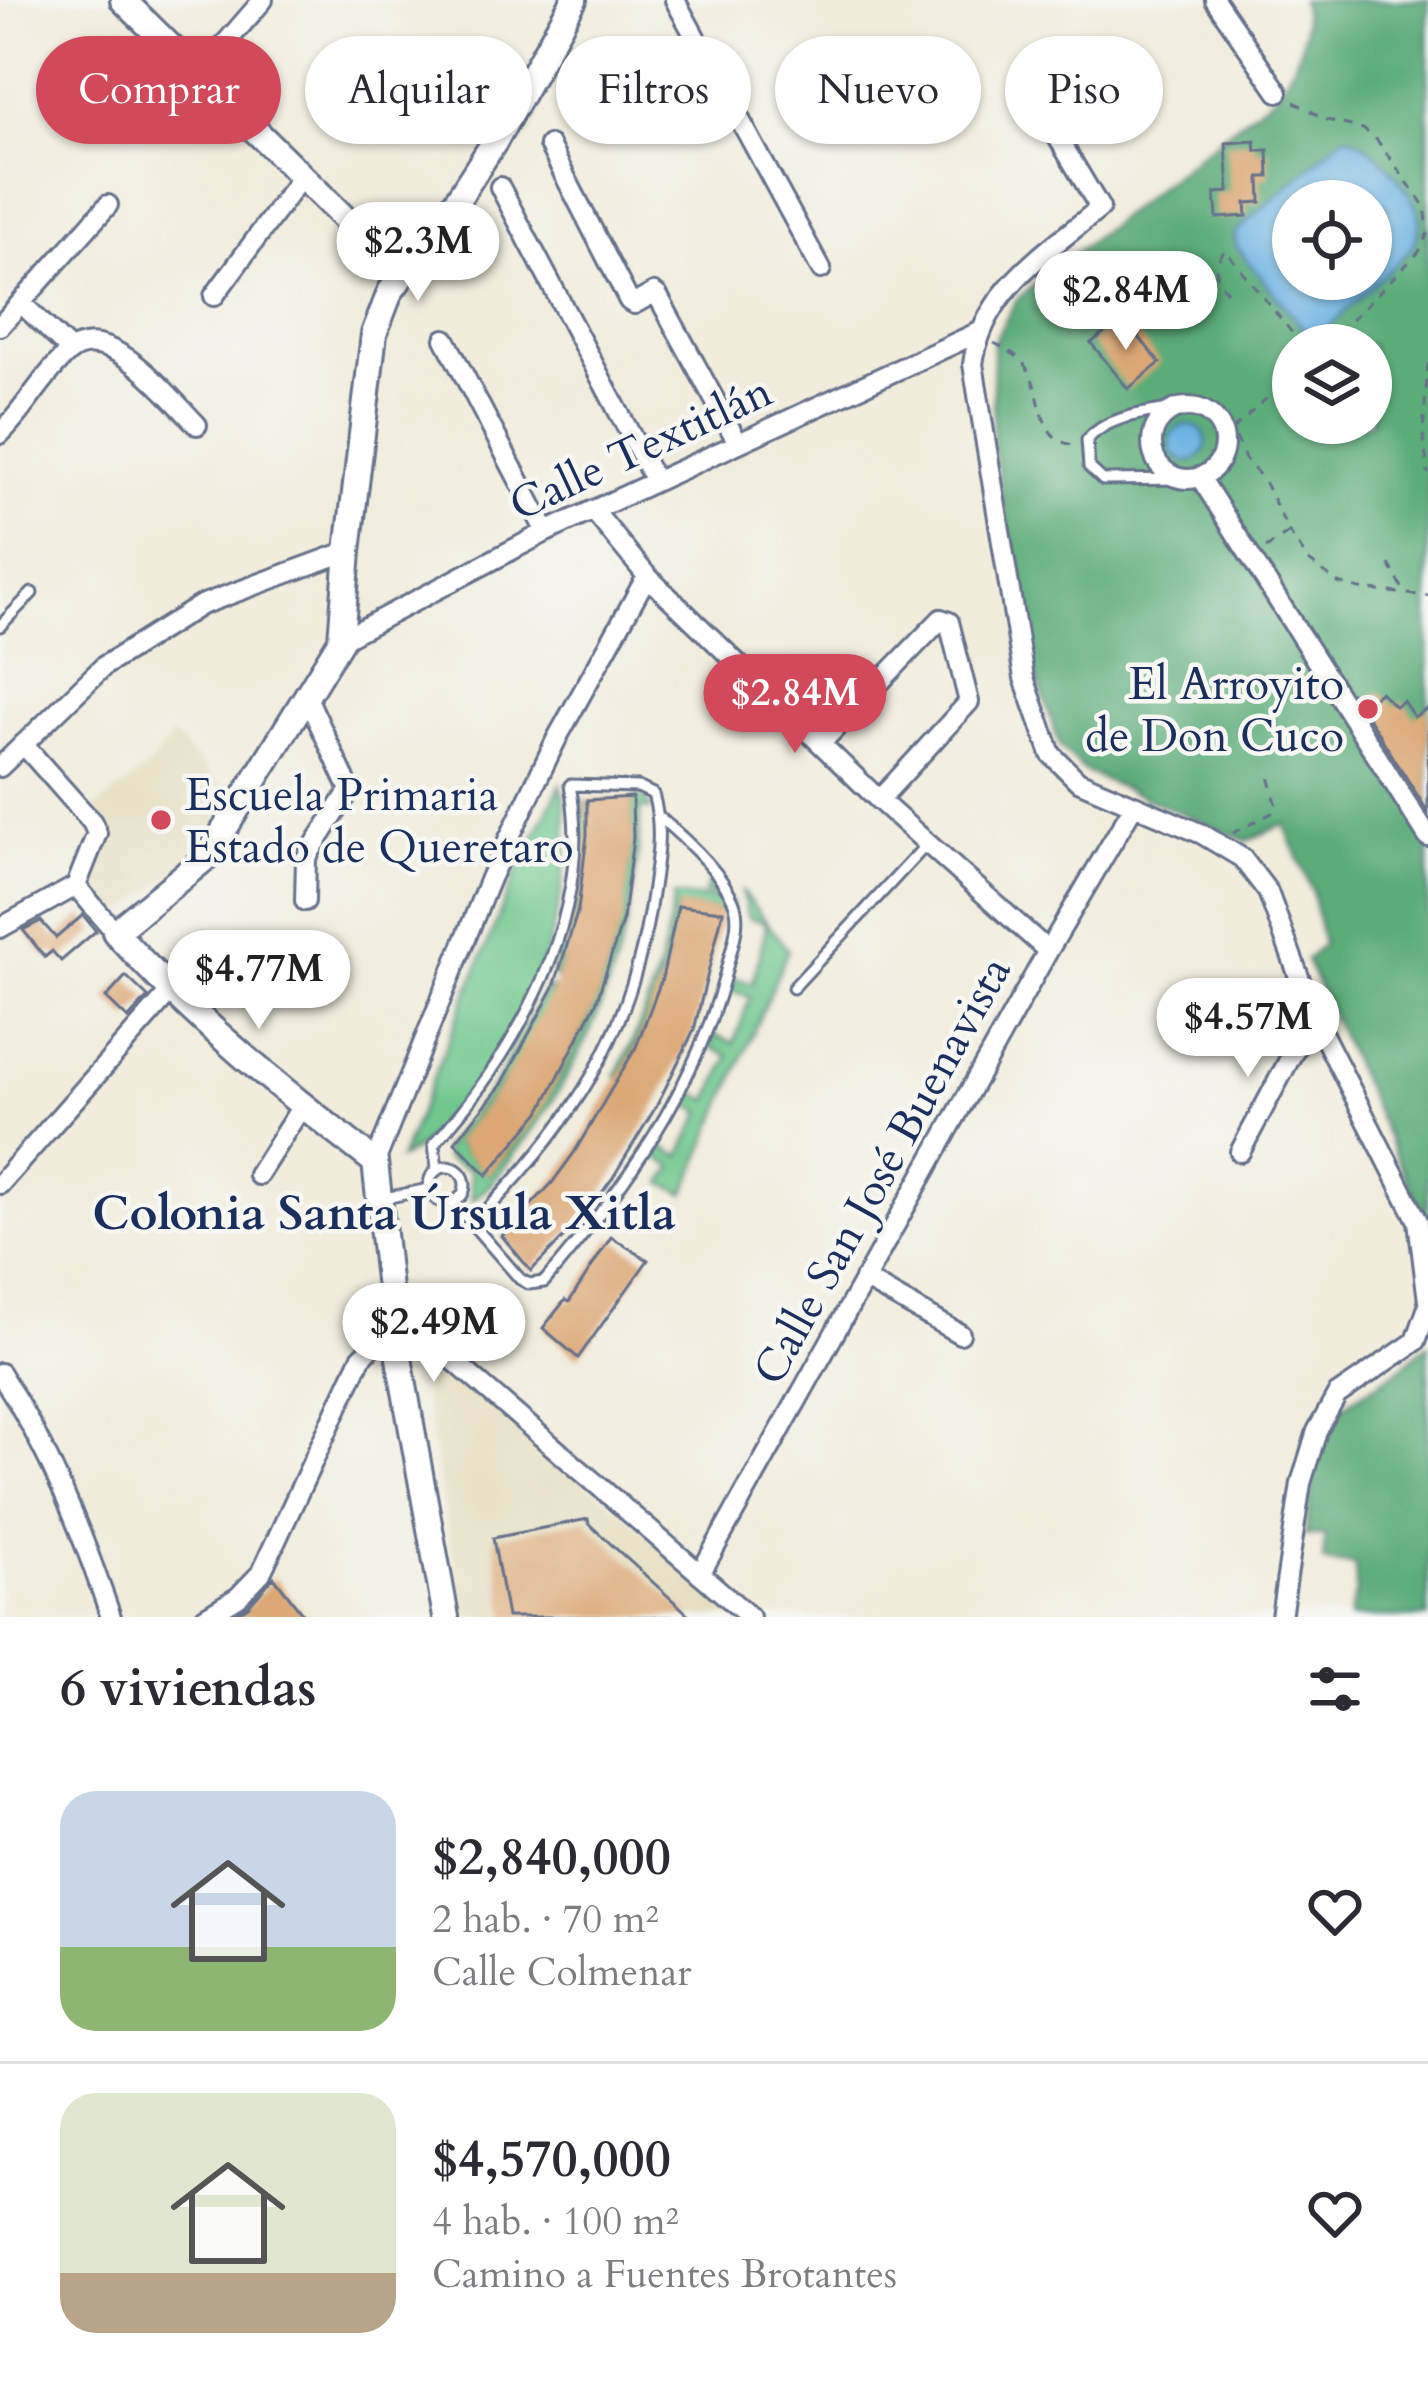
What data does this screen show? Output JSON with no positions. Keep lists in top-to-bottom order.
{
  "streets": {
    "street": ["Calle Textitlán", "Calle San José Buenavista"]
  },
  "districts": ["Colonia Santa Úrsula Xitla"],
  "places": ["El Arroyito de Don Cuco", "Escuela Primaria Estado de Queretaro"],
  "page": {
    "chip": [
      "Comprar",
      "Alquilar",
      "Filtros",
      "Nuevo",
      "Piso"
    ],
    "price": [
      "$2.3M",
      "$2.84M",
      "$2.84M",
      "$4.77M",
      "$4.57M",
      "$2.49M"
    ],
    "heading": "6 viviendas",
    "list": [
      {
        "name": "$2,840,000",
        "note": "2 hab. · 70 m² · Calle Colmenar"
      },
      {
        "name": "$4,570,000",
        "note": "4 hab. · 100 m² · Camino a Fuentes Brotantes"
      }
    ]
  }
}
